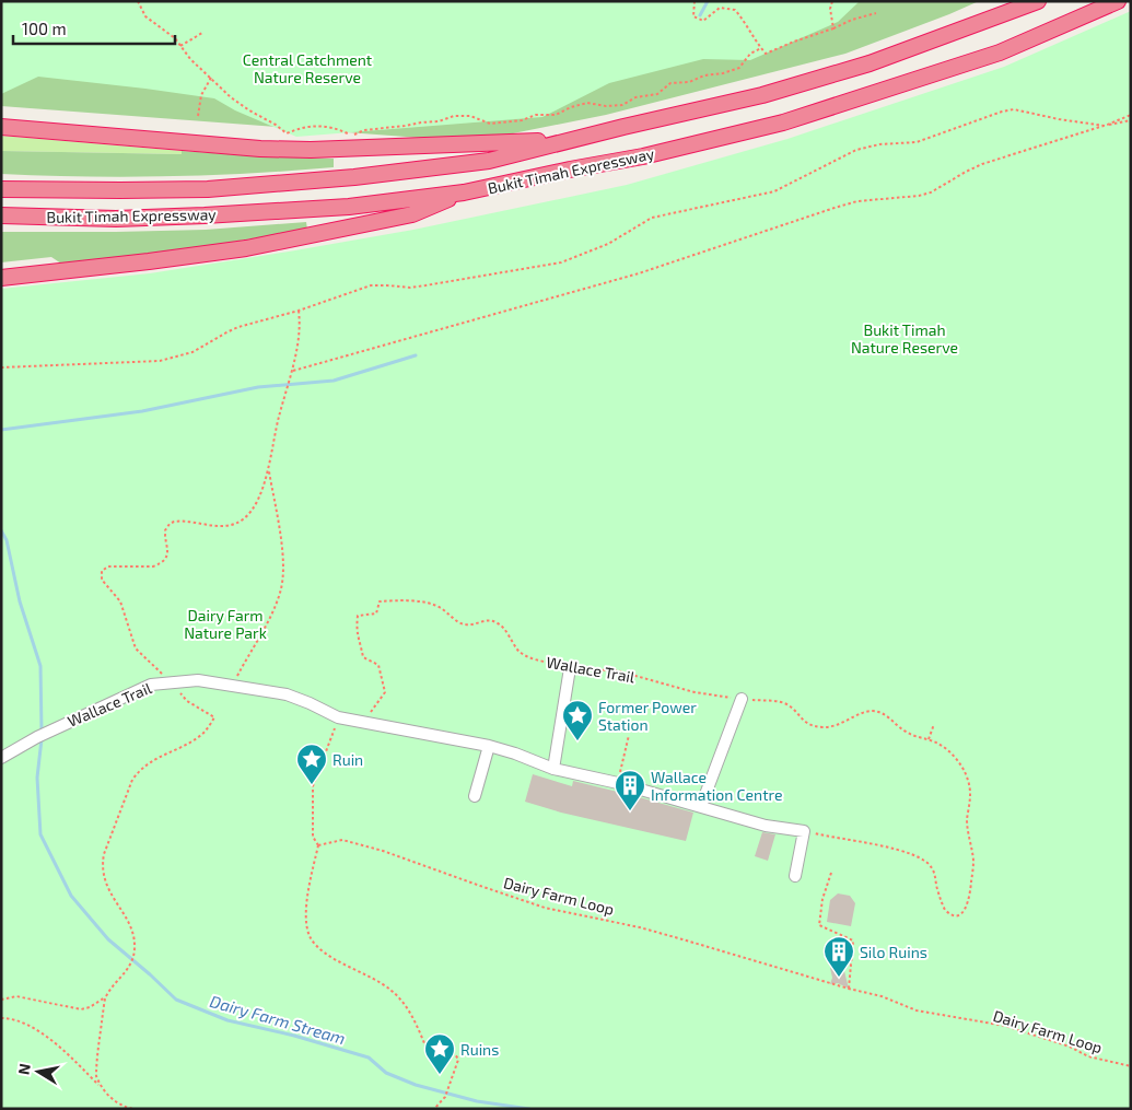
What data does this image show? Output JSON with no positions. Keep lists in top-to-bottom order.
{
  "streets": {
    "highway": ["Bukit Timah Expressway"],
    "lane": ["Wallace Trail"],
    "path": ["Dairy Farm Loop"]
  },
  "water": ["Dairy Farm Stream"],
  "parks": ["Central Catchment Nature Reserve", "Bukit Timah Nature Reserve", "Dairy Farm Nature Park"],
  "places": {
    "place": ["Former Power Station", "Ruin", "Ruins"],
    "building": ["Wallace Information Centre", "Silo Ruins"]
  },
  "scale_bar": "100 m",
  "north": "left"
}
